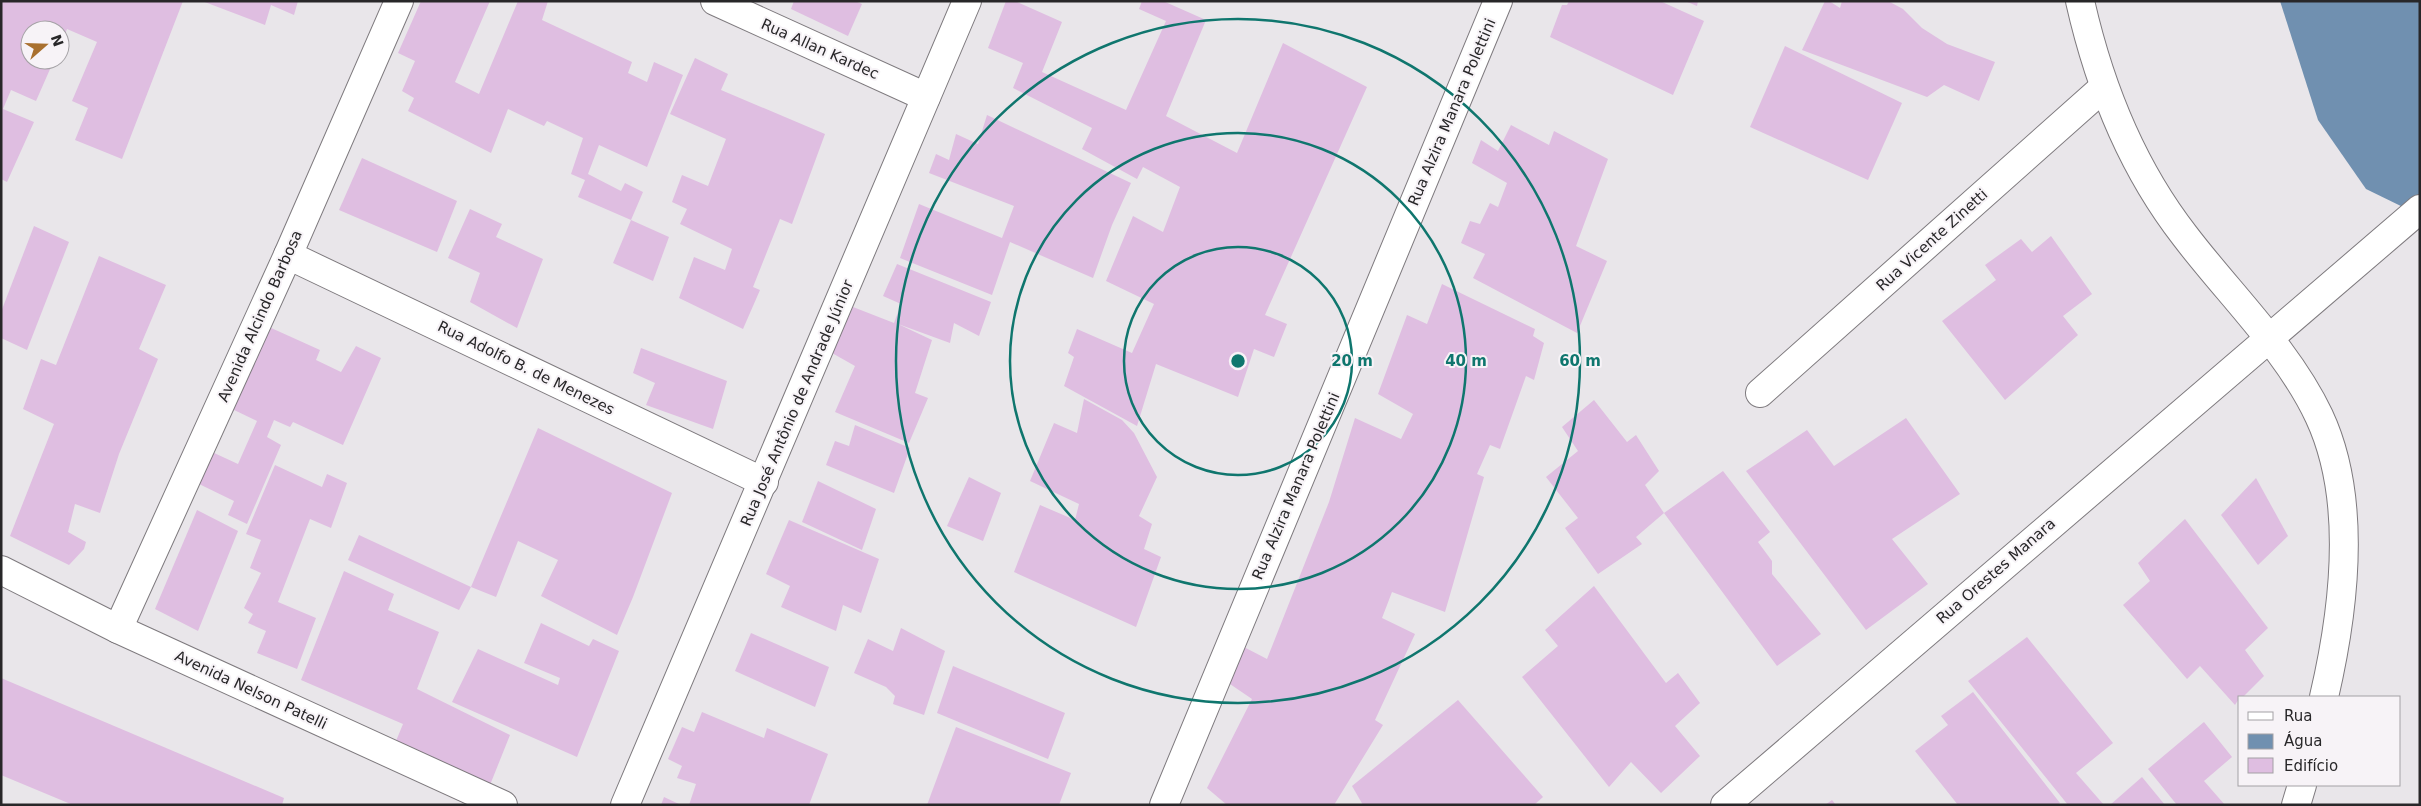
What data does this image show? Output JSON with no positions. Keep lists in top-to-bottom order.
{
  "streets": {
    "street": [
      "Rua Allan Kardec",
      "Rua Alzira Manara Polettini",
      "Rua Vicente Zinetti",
      "Avenida Alcindo Barbosa",
      "Rua Adolfo B. de Menezes",
      "Rua José Antônio de Andrade Júnior",
      "Rua Orestes Manara",
      "Avenida Nelson Patelli"
    ]
  },
  "crossings": [
    ["Rua Allan Kardec", "Rua José Antônio de Andrade Júnior"],
    ["Avenida Alcindo Barbosa", "Rua Adolfo B. de Menezes"],
    ["Avenida Alcindo Barbosa", "Avenida Nelson Patelli"],
    ["Rua Adolfo B. de Menezes", "Rua José Antônio de Andrade Júnior"]
  ],
  "legend": ["Rua", "Água", "Edifício"],
  "north": "right",
  "rings": ["20 m", "40 m", "60 m"]
}
